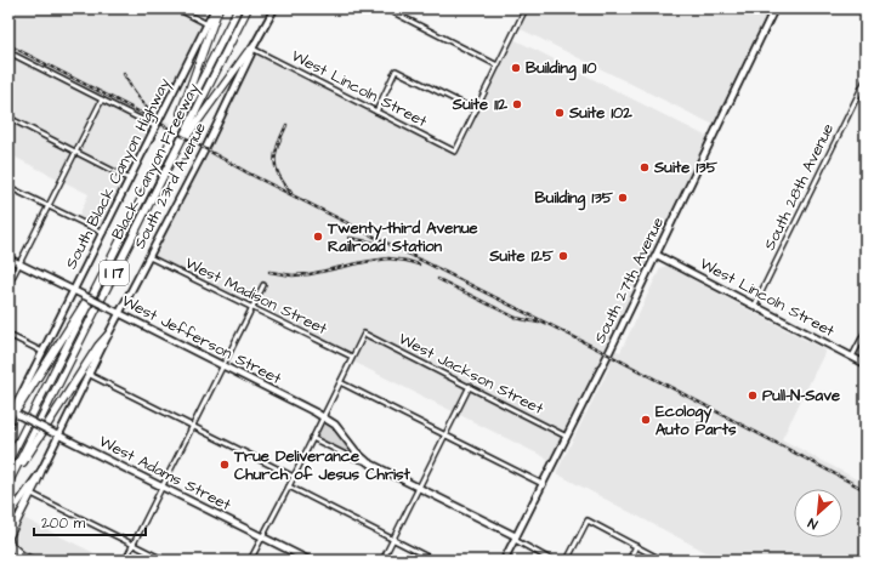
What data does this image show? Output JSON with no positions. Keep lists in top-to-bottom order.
{
  "streets": {
    "highway": ["Black Canyon Freeway", "I 17"],
    "main road": [
      "West Lincoln Street",
      "South Black Canyon Highway",
      "South 23rd Avenue",
      "South 27th Avenue",
      "West Jefferson Street",
      "West Adams Street"
    ],
    "street": ["South 28th Avenue", "West Madison Street", "West Jackson Street"]
  },
  "crossings": [
    ["West Lincoln Street", "South 23rd Avenue"],
    ["West Lincoln Street", "South 28th Avenue"],
    ["West Lincoln Street", "South 27th Avenue"],
    ["South Black Canyon Highway", "West Jefferson Street"],
    ["South Black Canyon Highway", "West Adams Street"],
    ["South 23rd Avenue", "West Madison Street"],
    ["South 23rd Avenue", "West Jefferson Street"],
    ["South 23rd Avenue", "West Adams Street"],
    ["South 27th Avenue", "West Jefferson Street"],
    ["South 27th Avenue", "West Jackson Street"],
    ["West Madison Street", "West Jackson Street"]
  ],
  "places": [
    "Building 110",
    "Suite 112",
    "Suite 102",
    "Suite 135",
    "Building 135",
    "Twenty-third Avenue Railroad Station",
    "Suite 125",
    "Pull-N-Save",
    "Ecology Auto Parts",
    "True Deliverance Church of Jesus Christ"
  ],
  "scale_bar": "200 m",
  "north": "bottom left"
}
